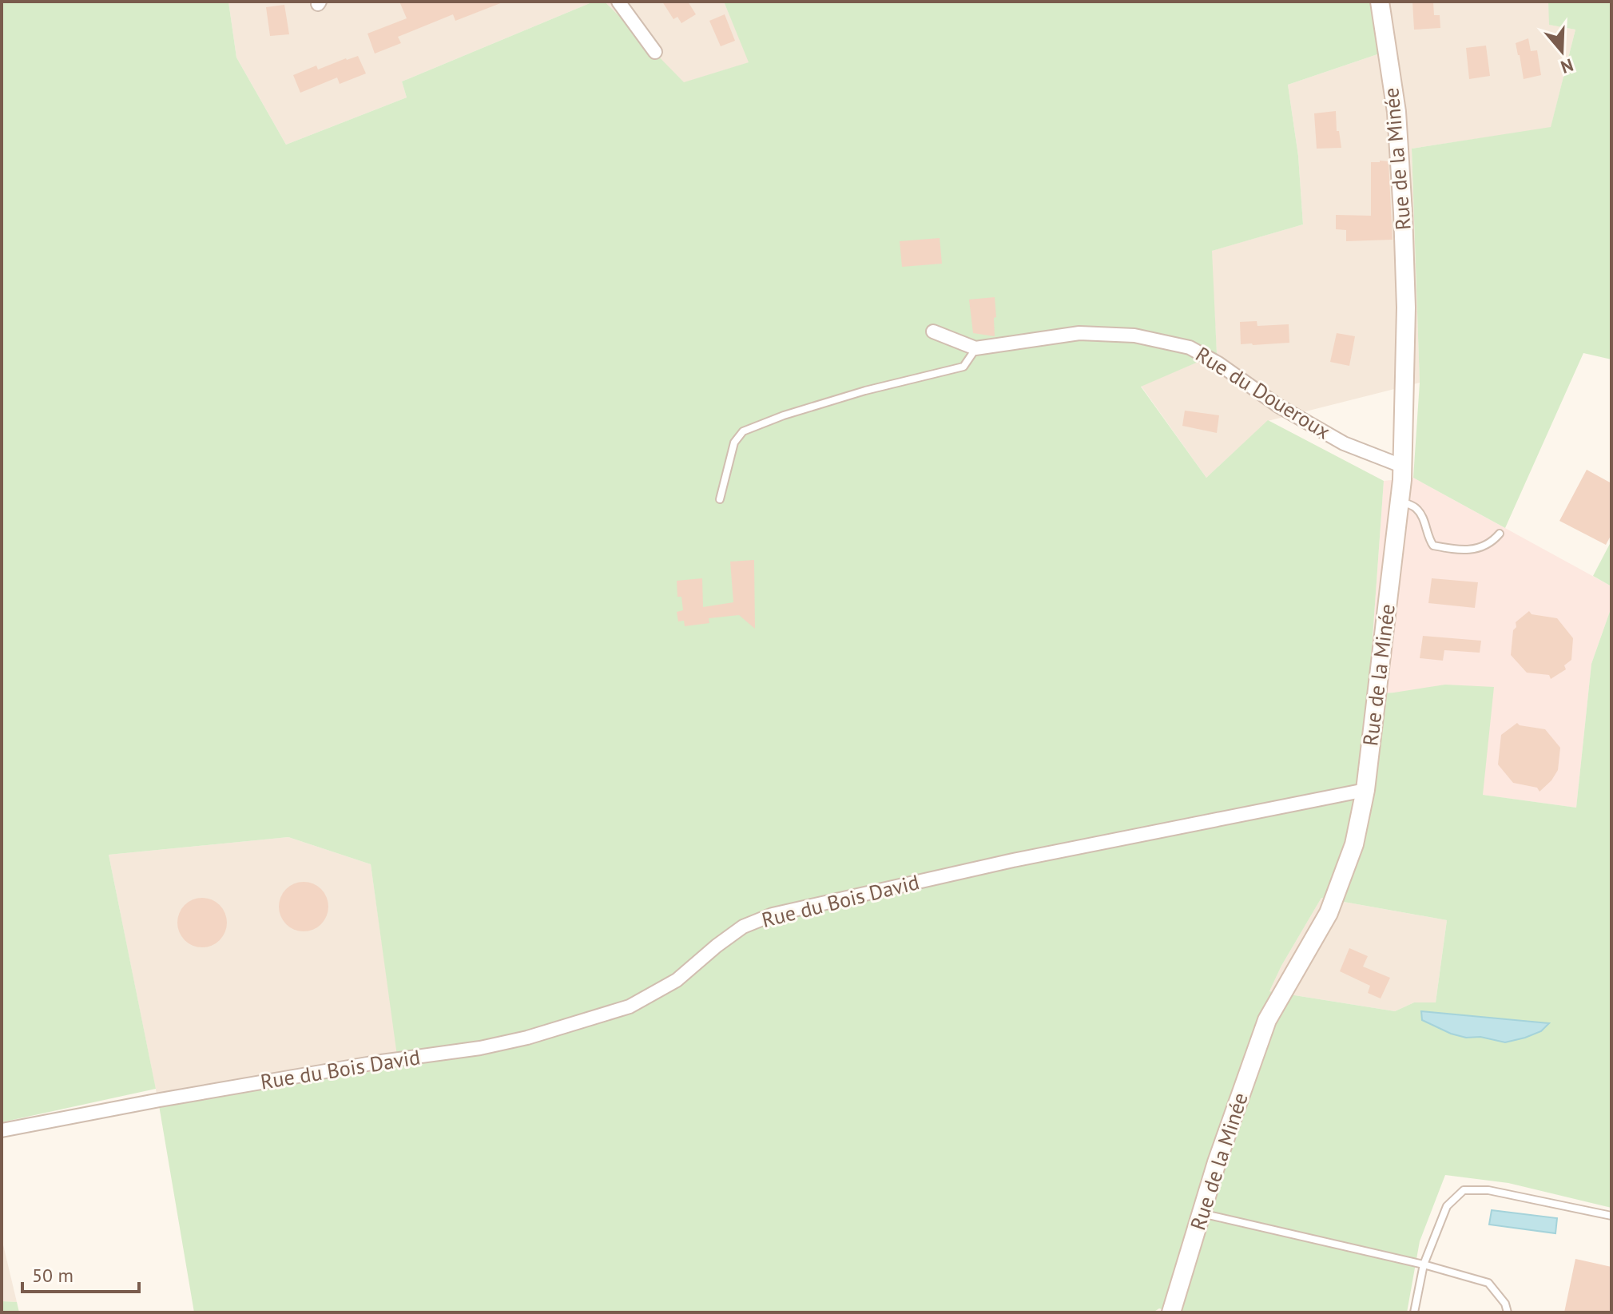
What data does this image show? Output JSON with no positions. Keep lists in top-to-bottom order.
{
  "streets": {
    "street": ["Rue de la Minée", "Rue du Doueroux", "Rue du Bois David"]
  },
  "crossings": [
    ["Rue de la Minée", "Rue du Doueroux"],
    ["Rue de la Minée", "Rue du Bois David"]
  ],
  "scale_bar": "50 m",
  "north": "bottom"
}
